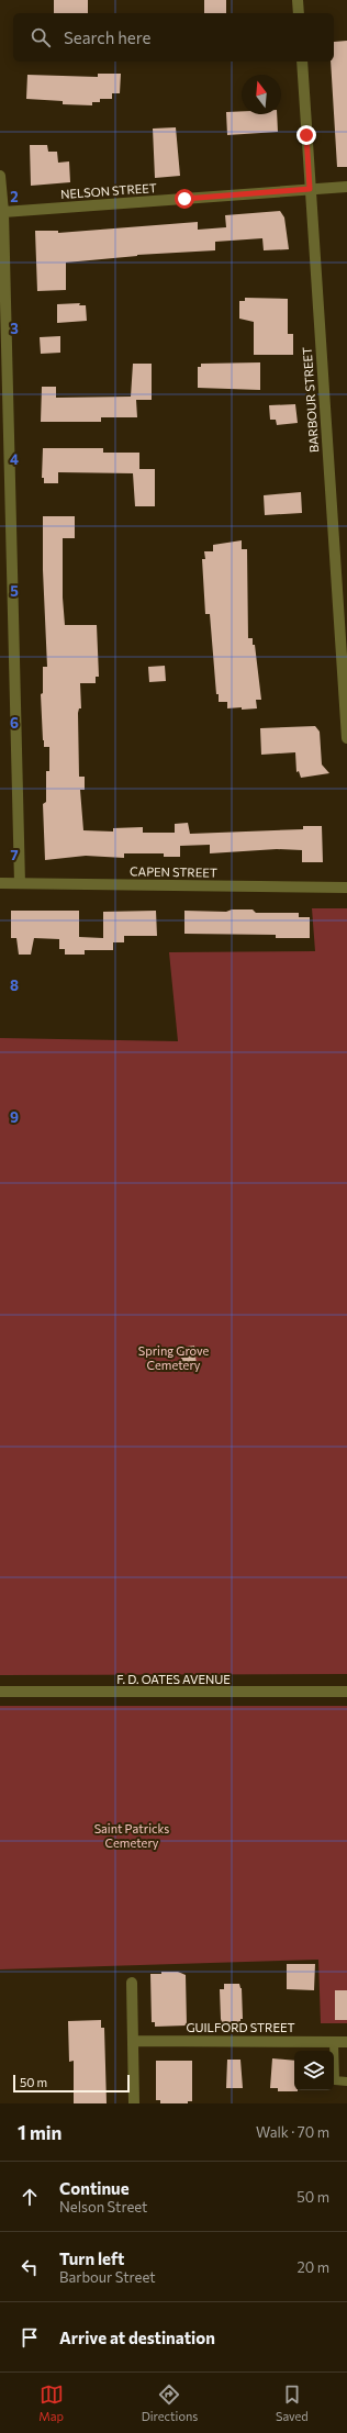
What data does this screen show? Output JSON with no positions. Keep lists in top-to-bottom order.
{
  "streets": {
    "street": [
      "NELSON STREET",
      "BARBOUR STREET",
      "CAPEN STREET",
      "F. D. OATES AVENUE",
      "GUILFORD STREET"
    ]
  },
  "crossings": [
    ["NELSON STREET", "BARBOUR STREET"]
  ],
  "parks": ["Spring Grove Cemetery", "Saint Patricks Cemetery"],
  "scale_bar": "50 m",
  "north": "top",
  "page": {
    "search": "Search here",
    "scale": "50 m",
    "heading": ["1 min", "Walk · 70 m"],
    "list": [
      ["Continue", "Nelson Street", "50 m"],
      ["Turn left", "Barbour Street", "20 m"],
      "Arrive at destination"
    ],
    "nav": ["Map", "Directions", "Saved"]
  },
  "grid": {
    "rows": [
      "2",
      "3",
      "4",
      "5",
      "6",
      "7",
      "8",
      "9"
    ]
  }
}
